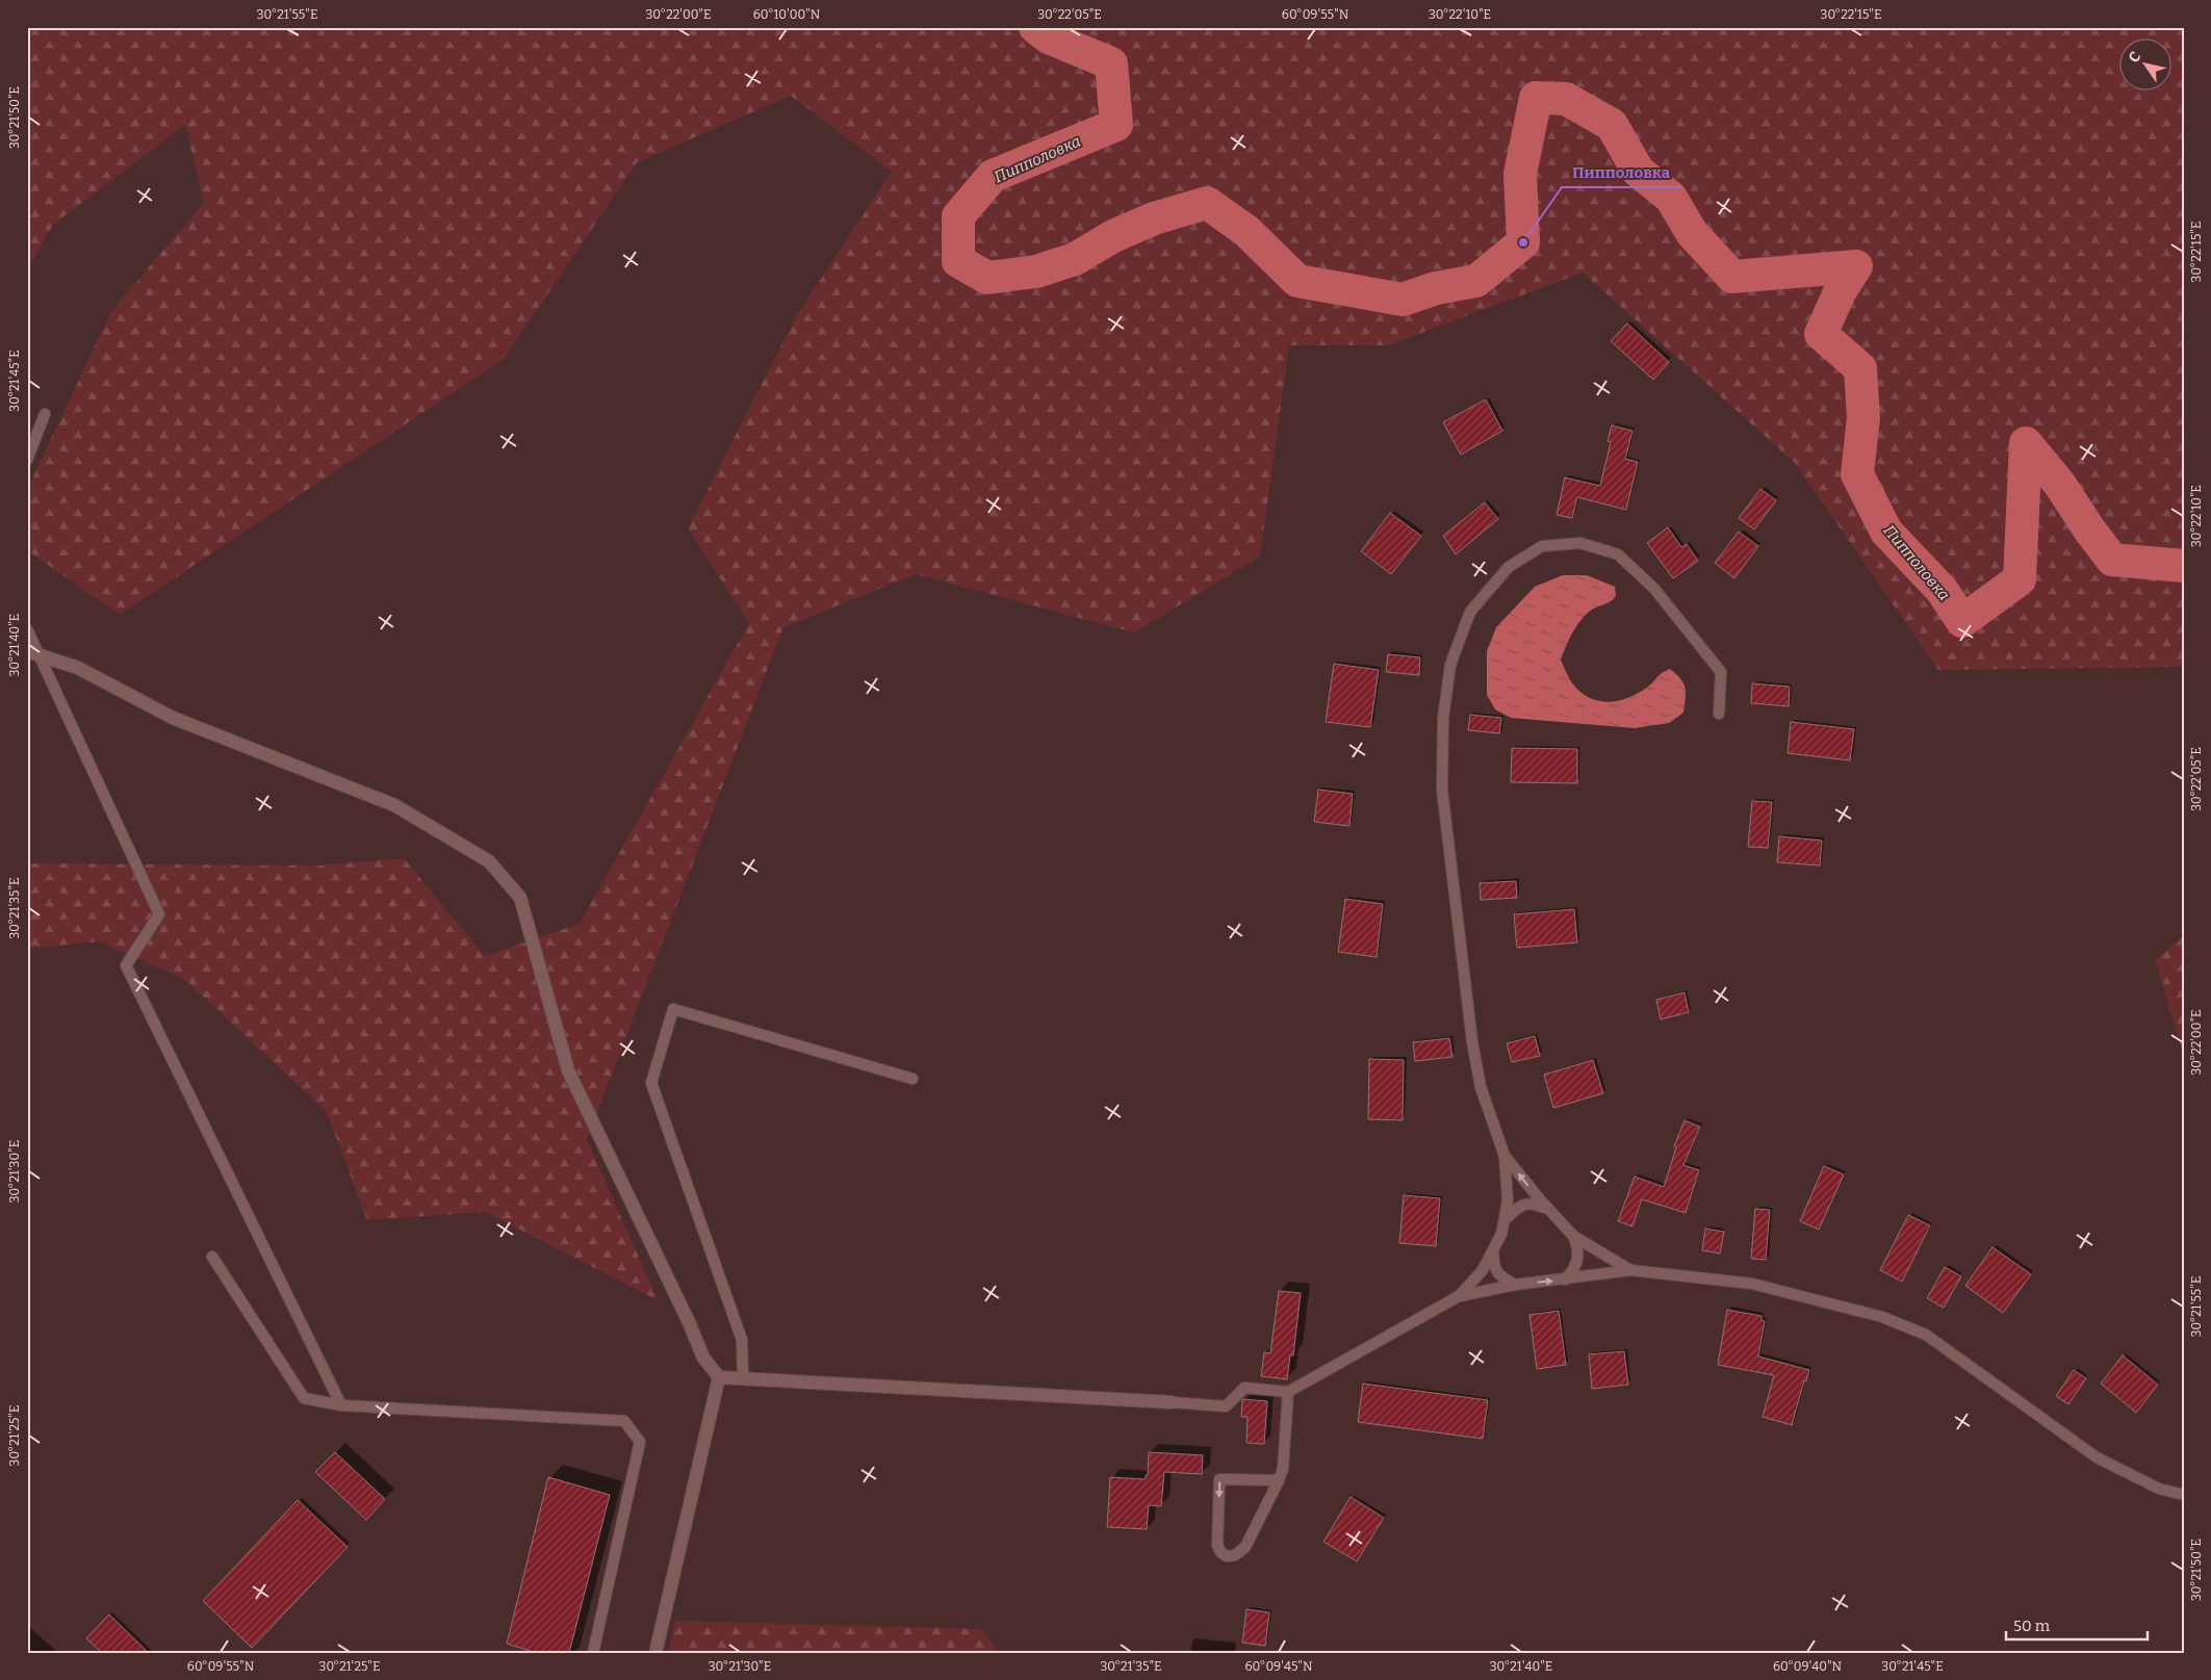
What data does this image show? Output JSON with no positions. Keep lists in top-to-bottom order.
{
  "water": ["Пипполовка"],
  "places": ["Пипполовка"],
  "scale_bar": "50 m",
  "north": "top left",
  "coordinates": [
    "30°21'55\"E",
    "30°22'00\"E",
    "60°10'00\"N",
    "30°22'05\"E",
    "60°09'55\"N",
    "30°22'10\"E",
    "30°22'15\"E",
    "30°21'50\"E",
    "30°21'45\"E",
    "30°21'40\"E",
    "30°21'35\"E",
    "30°21'30\"E",
    "30°21'25\"E",
    "60°09'45\"N",
    "60°09'40\"N"
  ]
}
